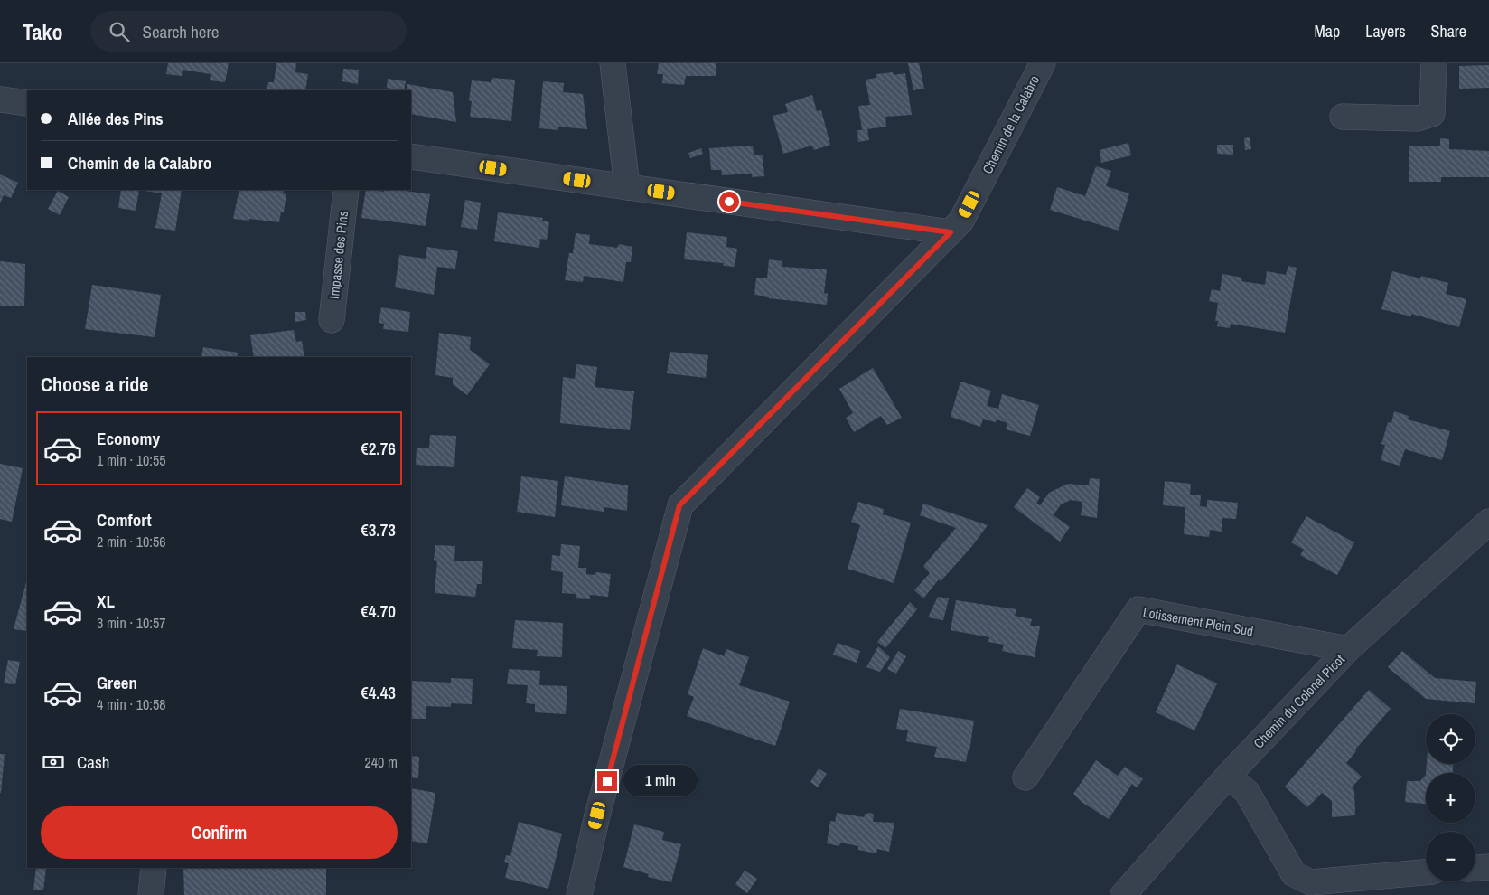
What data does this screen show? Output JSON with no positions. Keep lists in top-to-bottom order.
{
  "streets": {
    "street": [
      "Chemin de la Calabro",
      "Impasse des Pins",
      "Lotissement Plein Sud",
      "Chemin du Colonel Picot"
    ]
  },
  "crossings": [
    ["Lotissement Plein Sud", "Chemin du Colonel Picot"]
  ],
  "page": {
    "header": "Tako",
    "search": "Search here",
    "nav": ["Map", "Layers", "Share"],
    "banner": ["Allée des Pins", "Chemin de la Calabro"],
    "heading": "Choose a ride",
    "list": [
      {
        "name": "Economy",
        "note": "1 min · 10:55",
        "value": "€2.76"
      },
      {
        "name": "Comfort",
        "note": "2 min · 10:56",
        "value": "€3.73"
      },
      {
        "name": "XL",
        "note": "3 min · 10:57",
        "value": "€4.70"
      },
      {
        "name": "Green",
        "note": "4 min · 10:58",
        "value": "€4.43"
      }
    ],
    "map_buttons": ["+", "−"],
    "pay": ["Cash", "240 m"],
    "bubble": "1 min",
    "buttons": "Confirm"
  }
}
